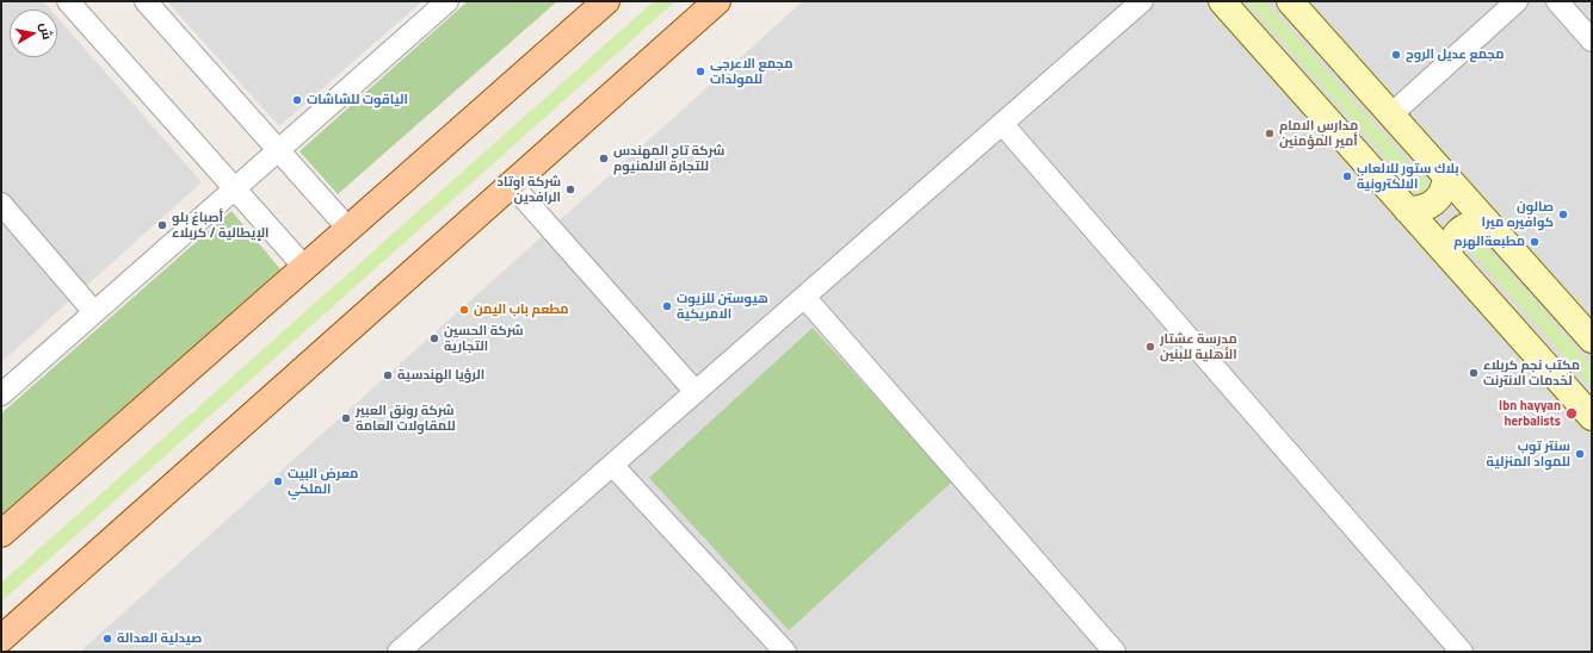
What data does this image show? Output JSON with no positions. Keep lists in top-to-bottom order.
{
  "places": [
    "مجمع عديل الروح",
    "مجمع الاعرجي للمولدات",
    "الياقوت للشاشات",
    "مدارس الامام أمير المؤمنين",
    "شركة تاج المهندس للتجارة الالمنيوم",
    "بلاك ستور للالعاب الالكترونية",
    "شركة اوتاد الرافدين",
    "صالون كوافيره ميرا",
    "أصباغ بلو الإيطالية / كربلاء",
    "مطبعةالهرم",
    "هيوستن للزيوت الامريكية",
    "مطعم باب اليمن",
    "شركة الحسين التجارية",
    "مدرسة عشتار الأهلية للبنين",
    "مكتب نجم كربلاء لخدمات الانترنت",
    "الرؤيا الهندسية",
    "Ibn hayyan herbalists",
    "شركة رونق العبير للمقاولات العامة",
    "سنتر توب للمواد المنزلية",
    "معرض البيت الملكي",
    "صيدلية العدالة"
  ],
  "north": "right"
}
